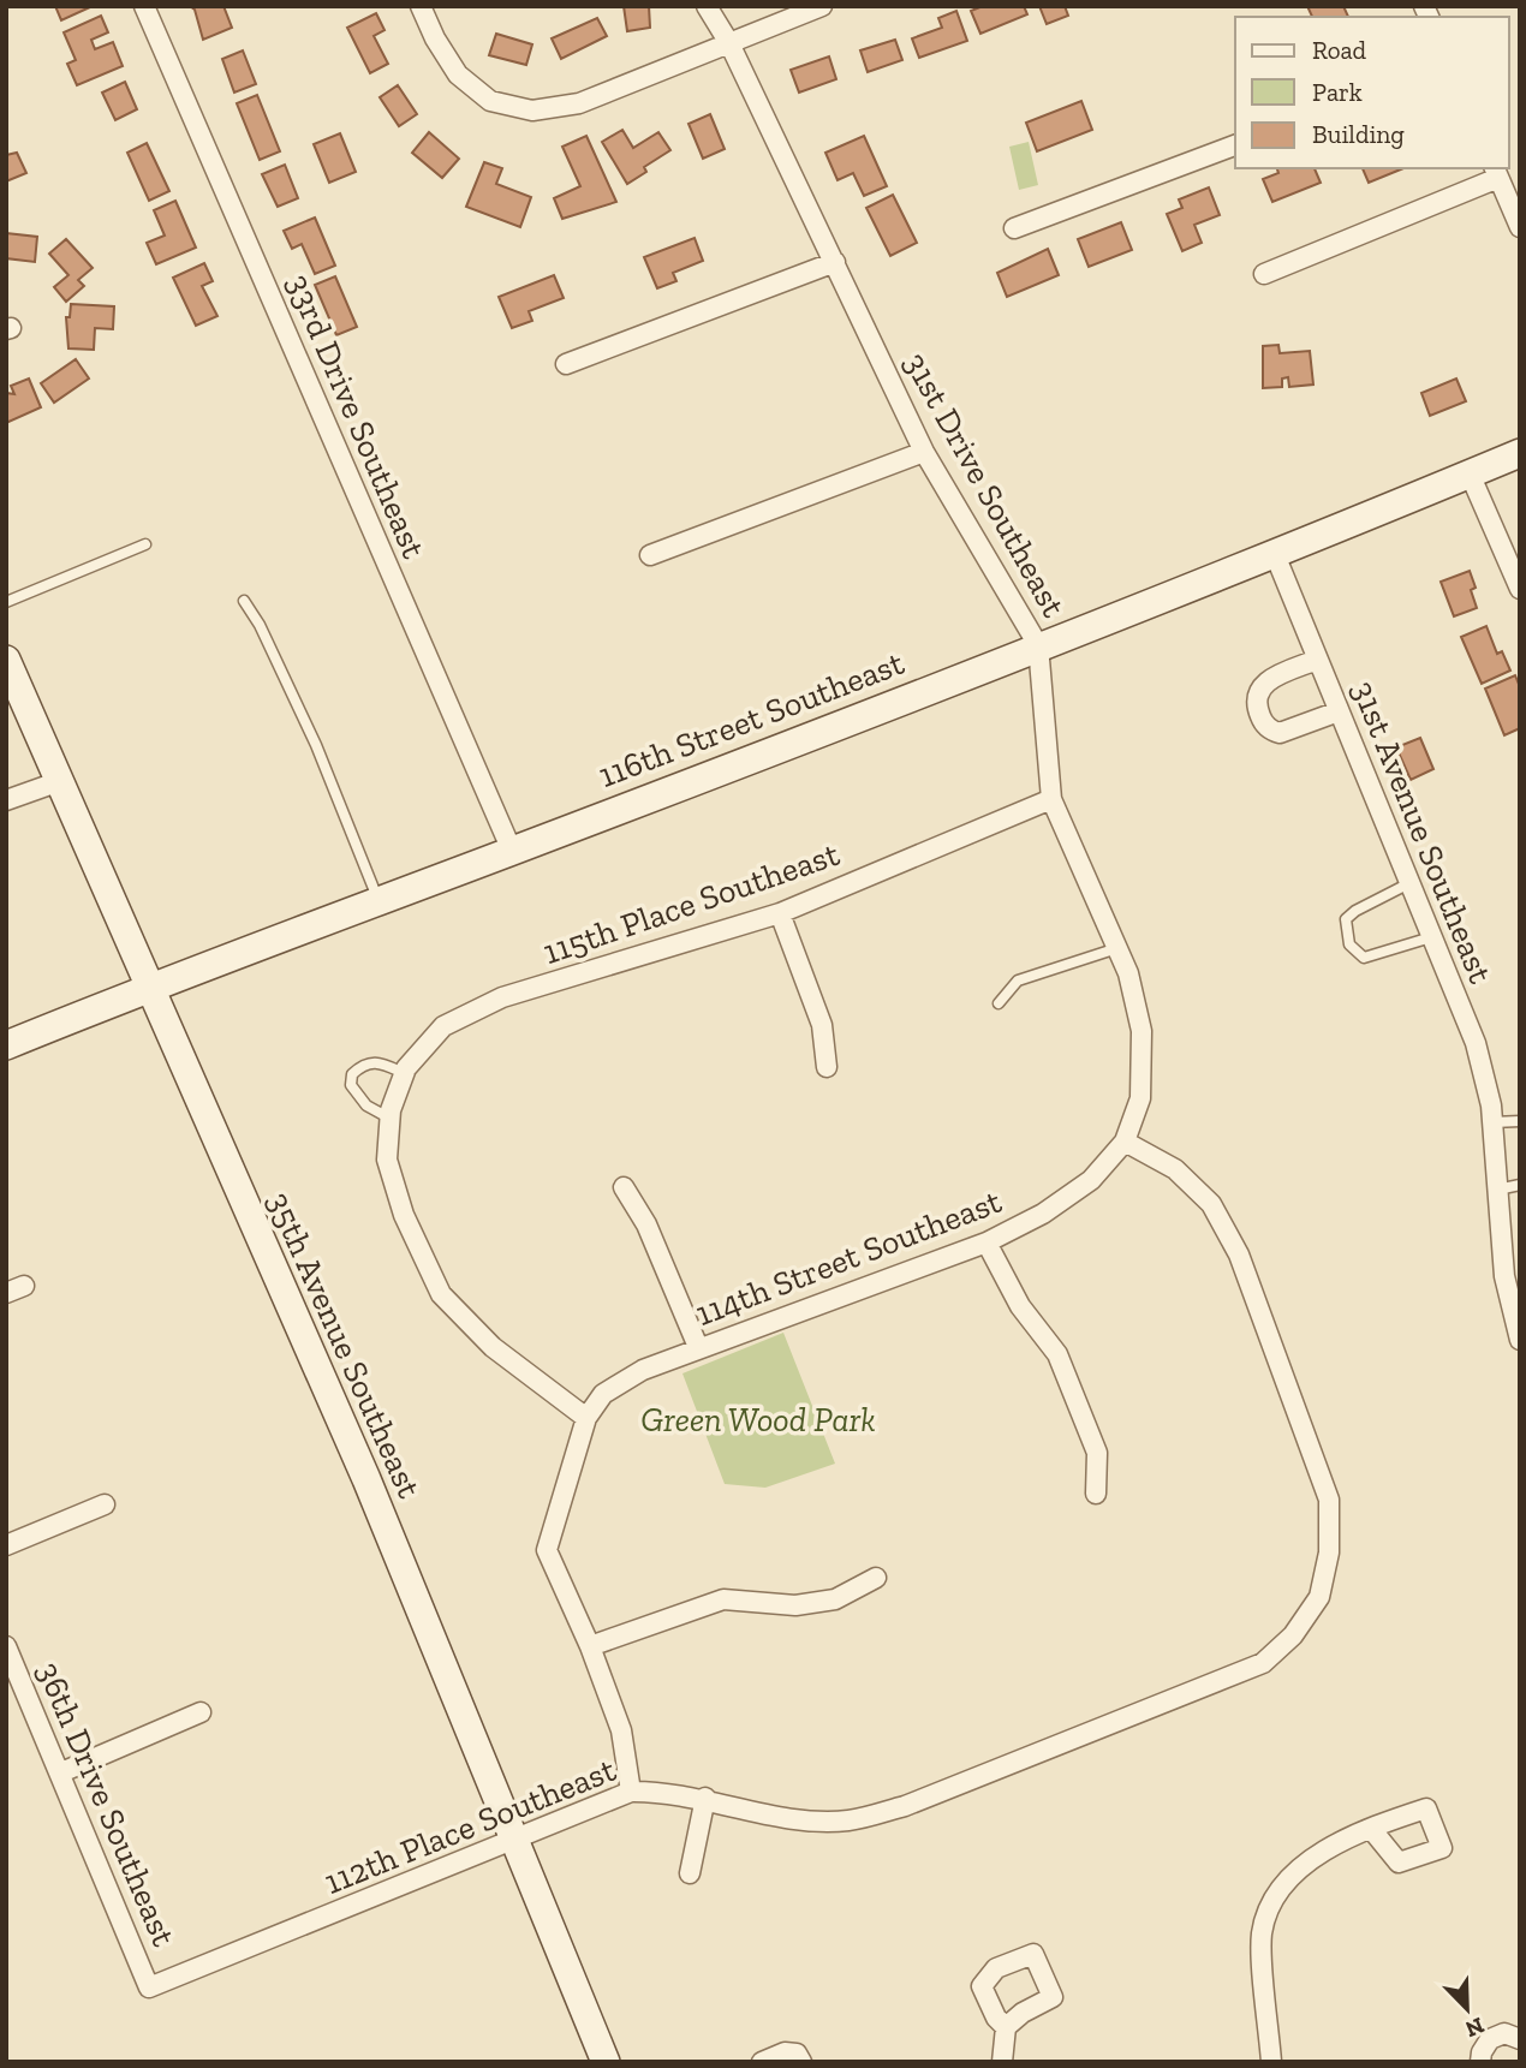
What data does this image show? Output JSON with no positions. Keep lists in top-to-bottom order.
{
  "streets": {
    "street": [
      "33rd Drive Southeast",
      "31st Drive Southeast",
      "116th Street Southeast",
      "31st Avenue Southeast",
      "115th Place Southeast",
      "114th Street Southeast",
      "35th Avenue Southeast",
      "36th Drive Southeast",
      "112th Place Southeast"
    ]
  },
  "crossings": [
    ["33rd Drive Southeast", "116th Street Southeast"],
    ["31st Drive Southeast", "116th Street Southeast"],
    ["31st Drive Southeast", "115th Place Southeast"],
    ["31st Drive Southeast", "114th Street Southeast"],
    ["31st Drive Southeast", "112th Place Southeast"],
    ["116th Street Southeast", "31st Avenue Southeast"],
    ["116th Street Southeast", "35th Avenue Southeast"],
    ["115th Place Southeast", "114th Street Southeast"],
    ["114th Street Southeast", "112th Place Southeast"],
    ["35th Avenue Southeast", "112th Place Southeast"],
    ["36th Drive Southeast", "112th Place Southeast"]
  ],
  "parks": ["Green Wood Park"],
  "legend": ["Road", "Park", "Building"],
  "north": "bottom right"
}
